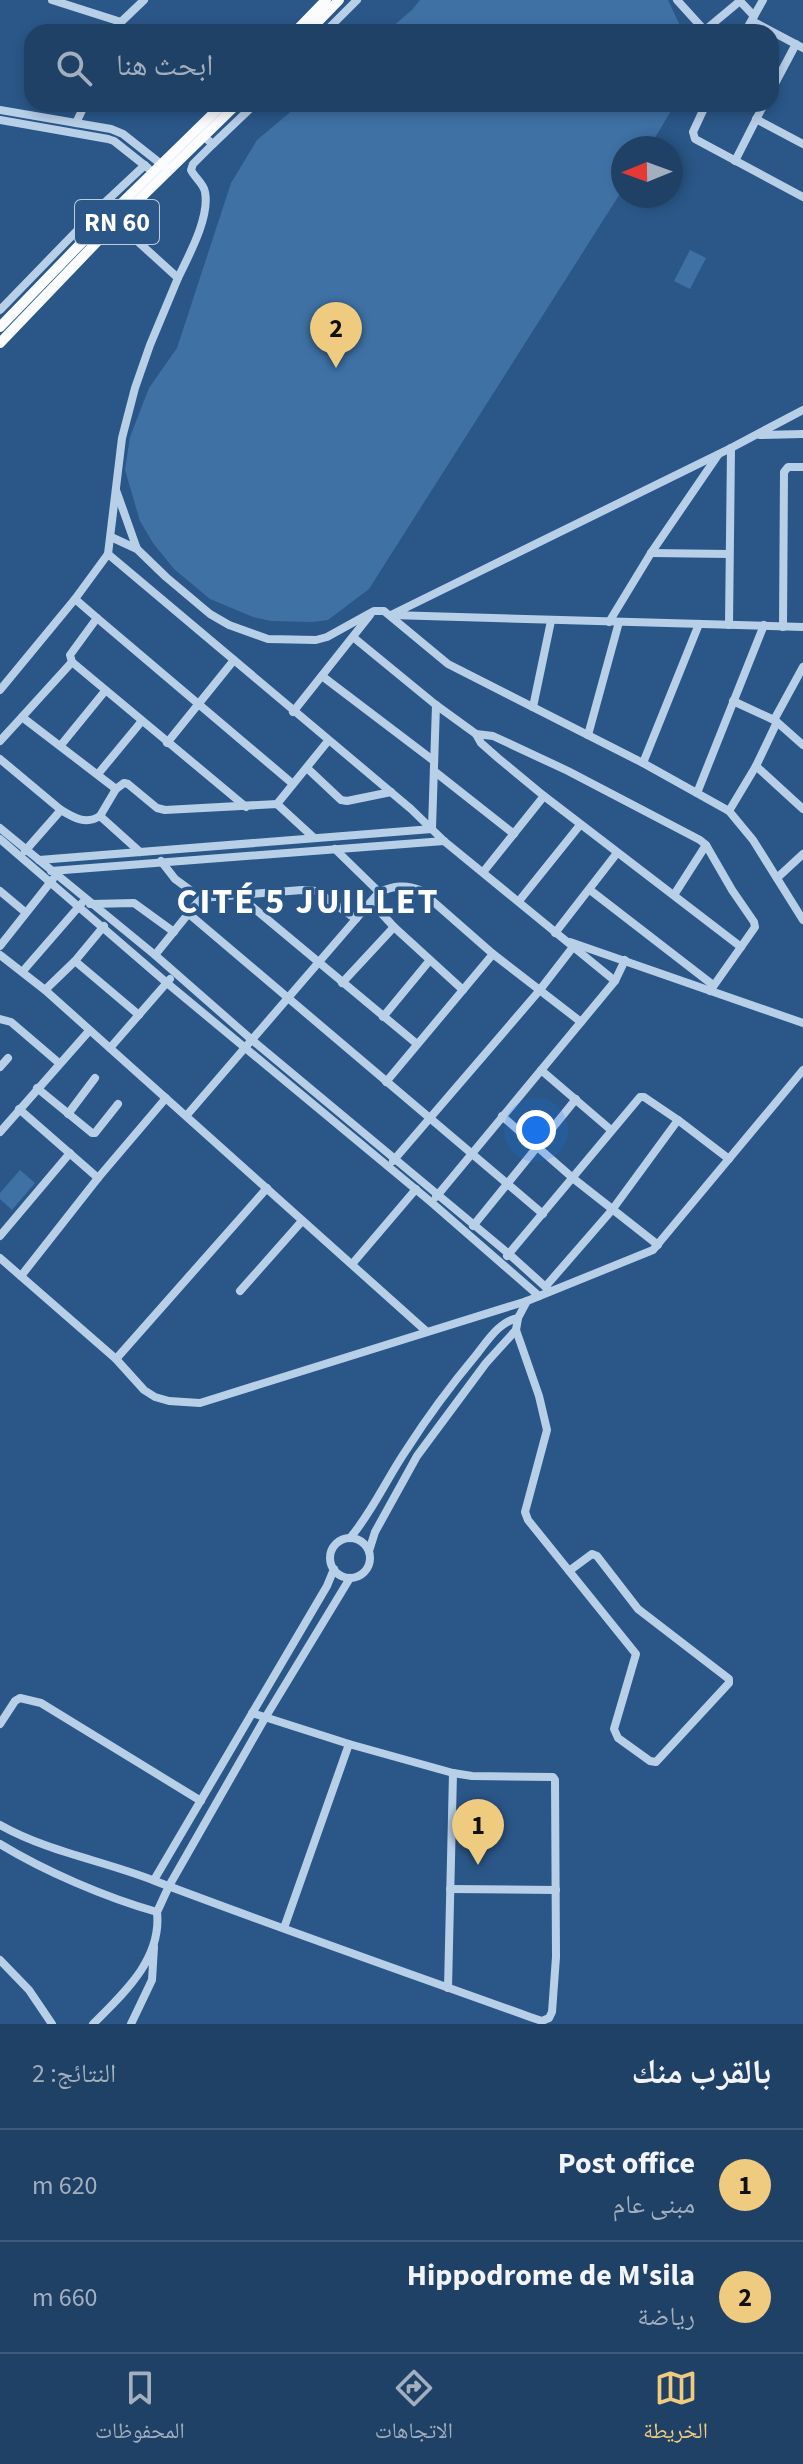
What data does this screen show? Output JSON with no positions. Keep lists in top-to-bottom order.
{
  "streets": {
    "main road": ["RN 60"]
  },
  "districts": ["CITÉ 5 JUILLET"],
  "north": "left",
  "page": {
    "search": "ابحث هنا",
    "pins": ["2", "1"],
    "heading": ["بالقرب منك", "النتائج: 2"],
    "list": [
      {
        "mark": "1",
        "name": "Post office",
        "note": "مبنى عام",
        "value": "620 m"
      },
      {
        "mark": "2",
        "name": "Hippodrome de M'sila",
        "note": "رياضة",
        "value": "660 m"
      }
    ],
    "nav": ["الخريطة", "الاتجاهات", "المحفوظات"]
  }
}
